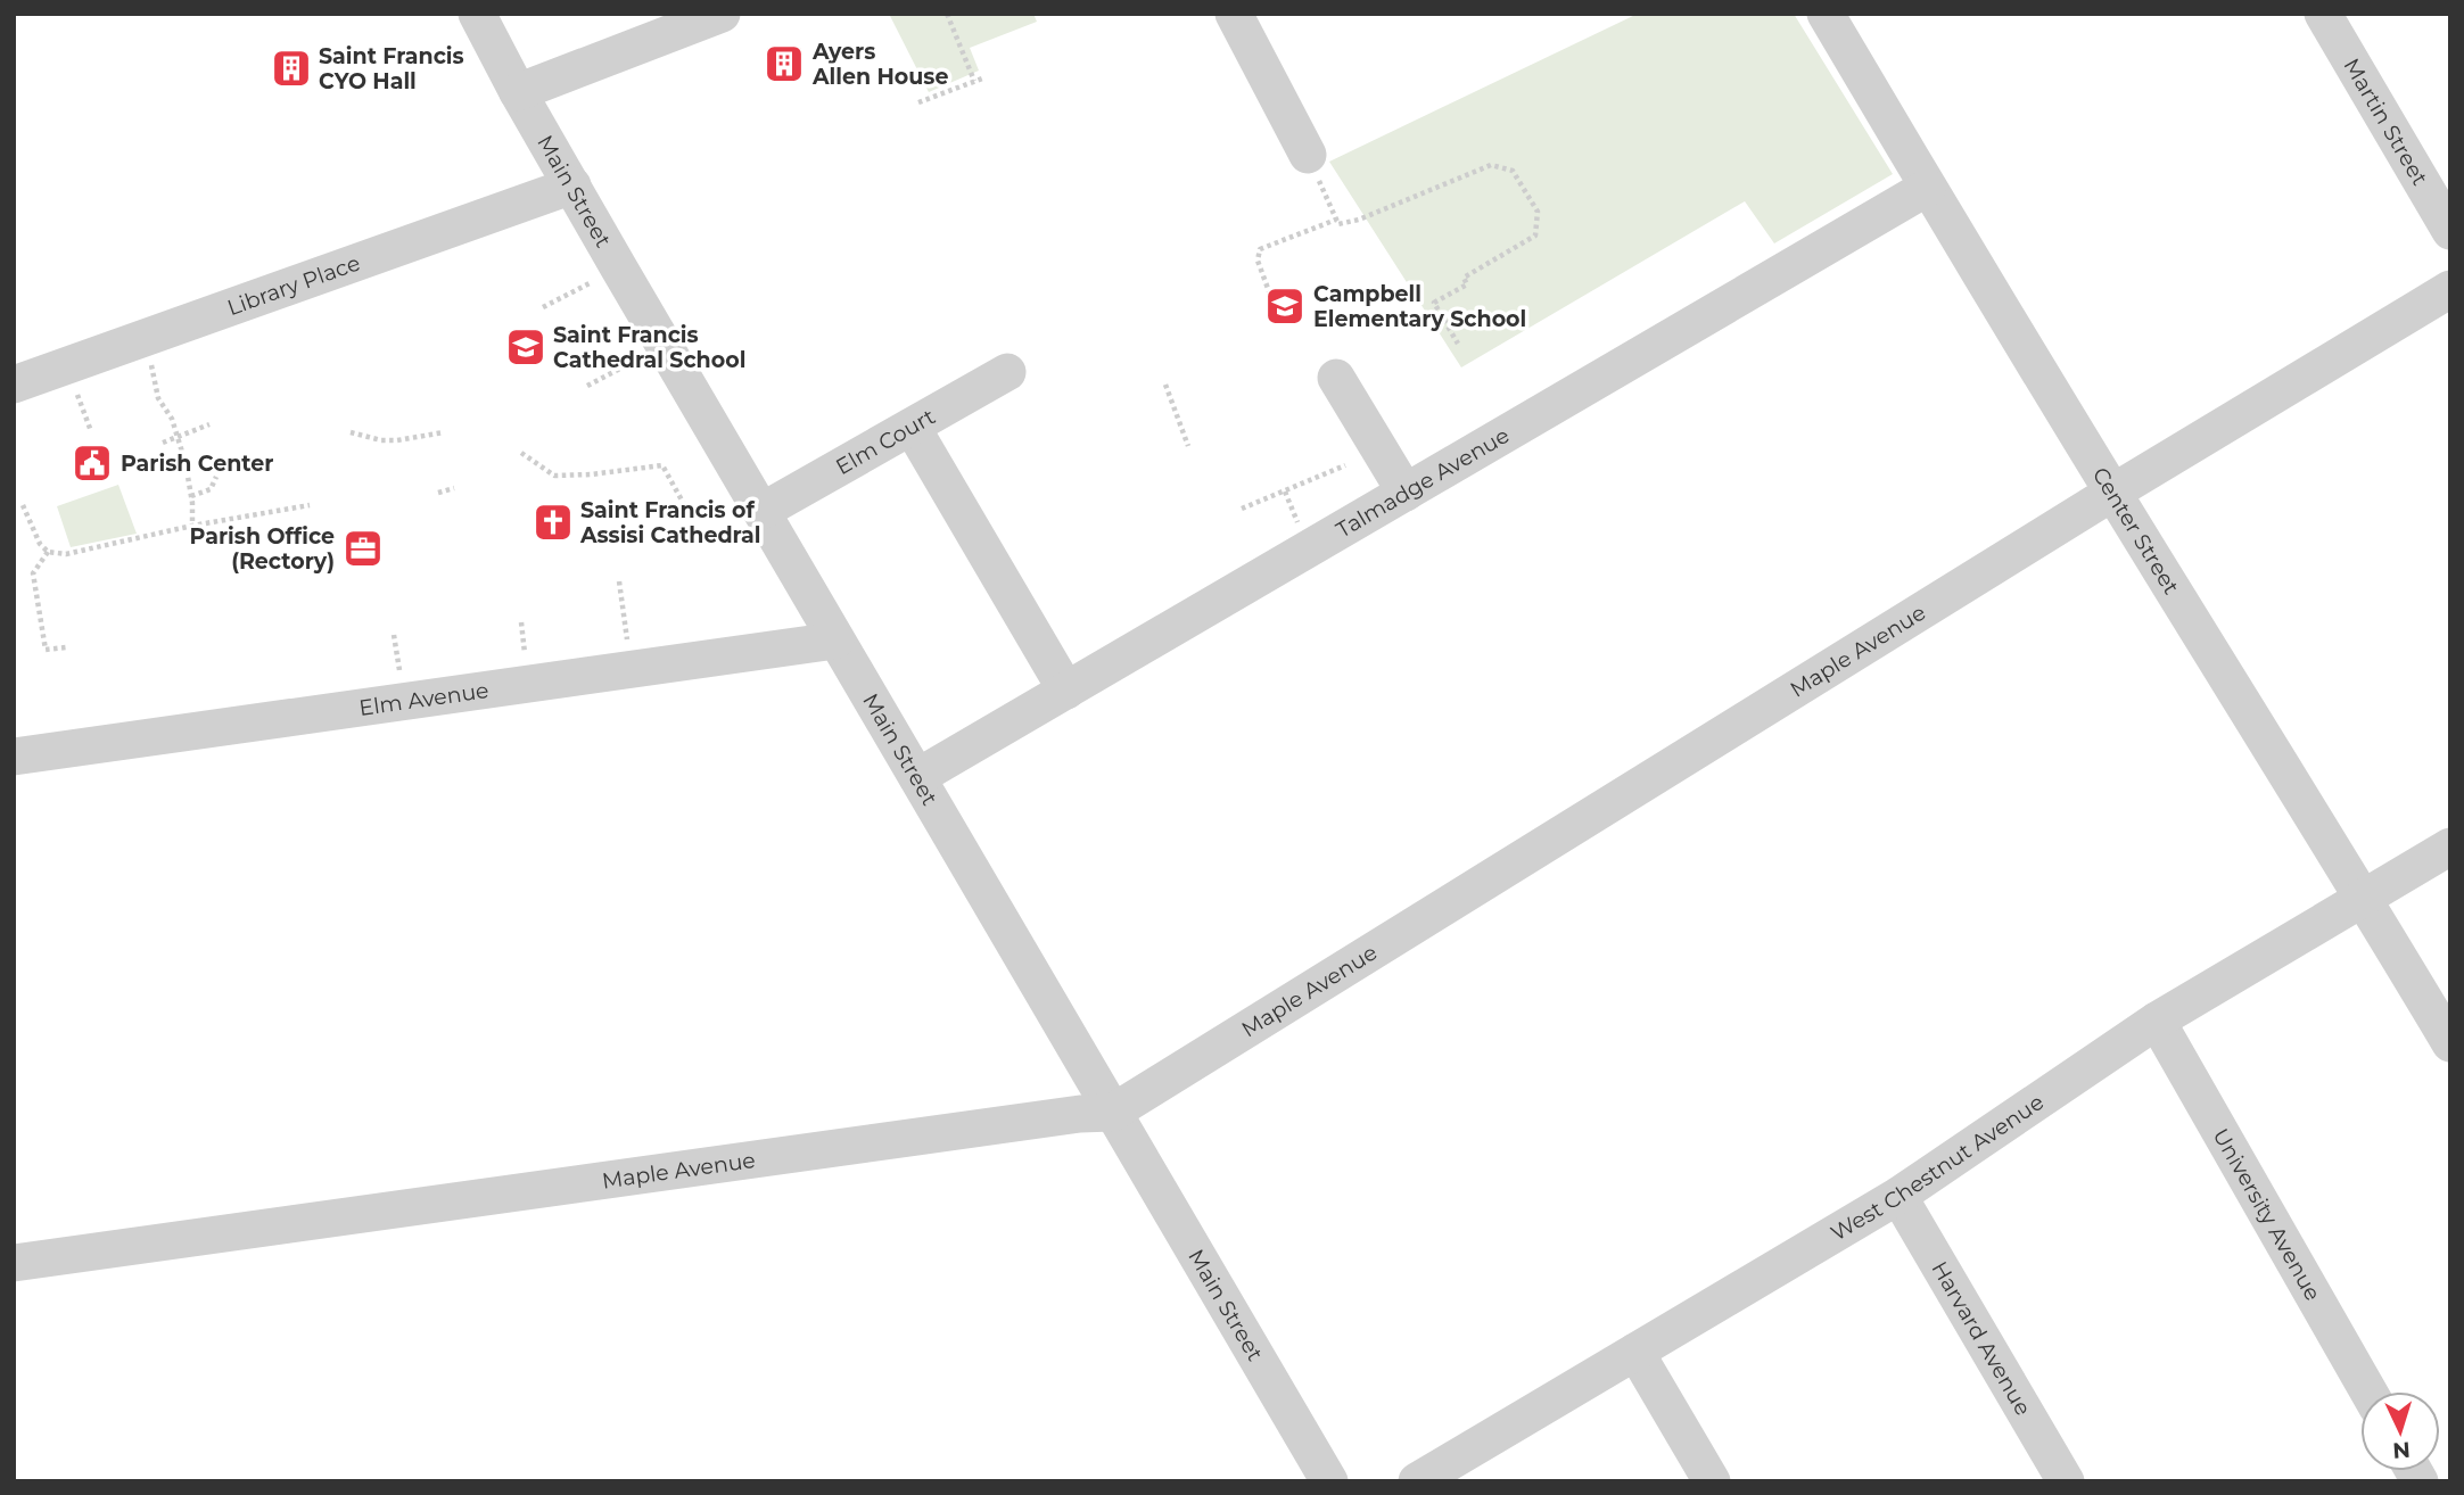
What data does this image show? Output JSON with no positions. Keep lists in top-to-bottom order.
{
  "streets": {
    "street": [
      "Martin Street",
      "Main Street",
      "Library Place",
      "Elm Court",
      "Talmadge Avenue",
      "Center Street",
      "Maple Avenue",
      "Elm Avenue",
      "West Chestnut Avenue",
      "University Avenue",
      "Harvard Avenue"
    ]
  },
  "crossings": [
    ["Main Street", "Library Place"],
    ["Main Street", "Elm Court"],
    ["Main Street", "Talmadge Avenue"],
    ["Main Street", "Maple Avenue"],
    ["Main Street", "Elm Avenue"],
    ["Talmadge Avenue", "Center Street"],
    ["Center Street", "Maple Avenue"],
    ["Center Street", "West Chestnut Avenue"],
    ["West Chestnut Avenue", "University Avenue"],
    ["West Chestnut Avenue", "Harvard Avenue"]
  ],
  "places": {
    "building": ["Ayers Allen House", "Saint Francis CYO Hall"],
    "school or university": ["Campbell Elementary School", "Saint Francis Cathedral School"],
    "public building": ["Parish Center"],
    "church": ["Saint Francis of Assisi Cathedral"],
    "office": ["Parish Office (Rectory)"]
  },
  "north": "bottom"
}
